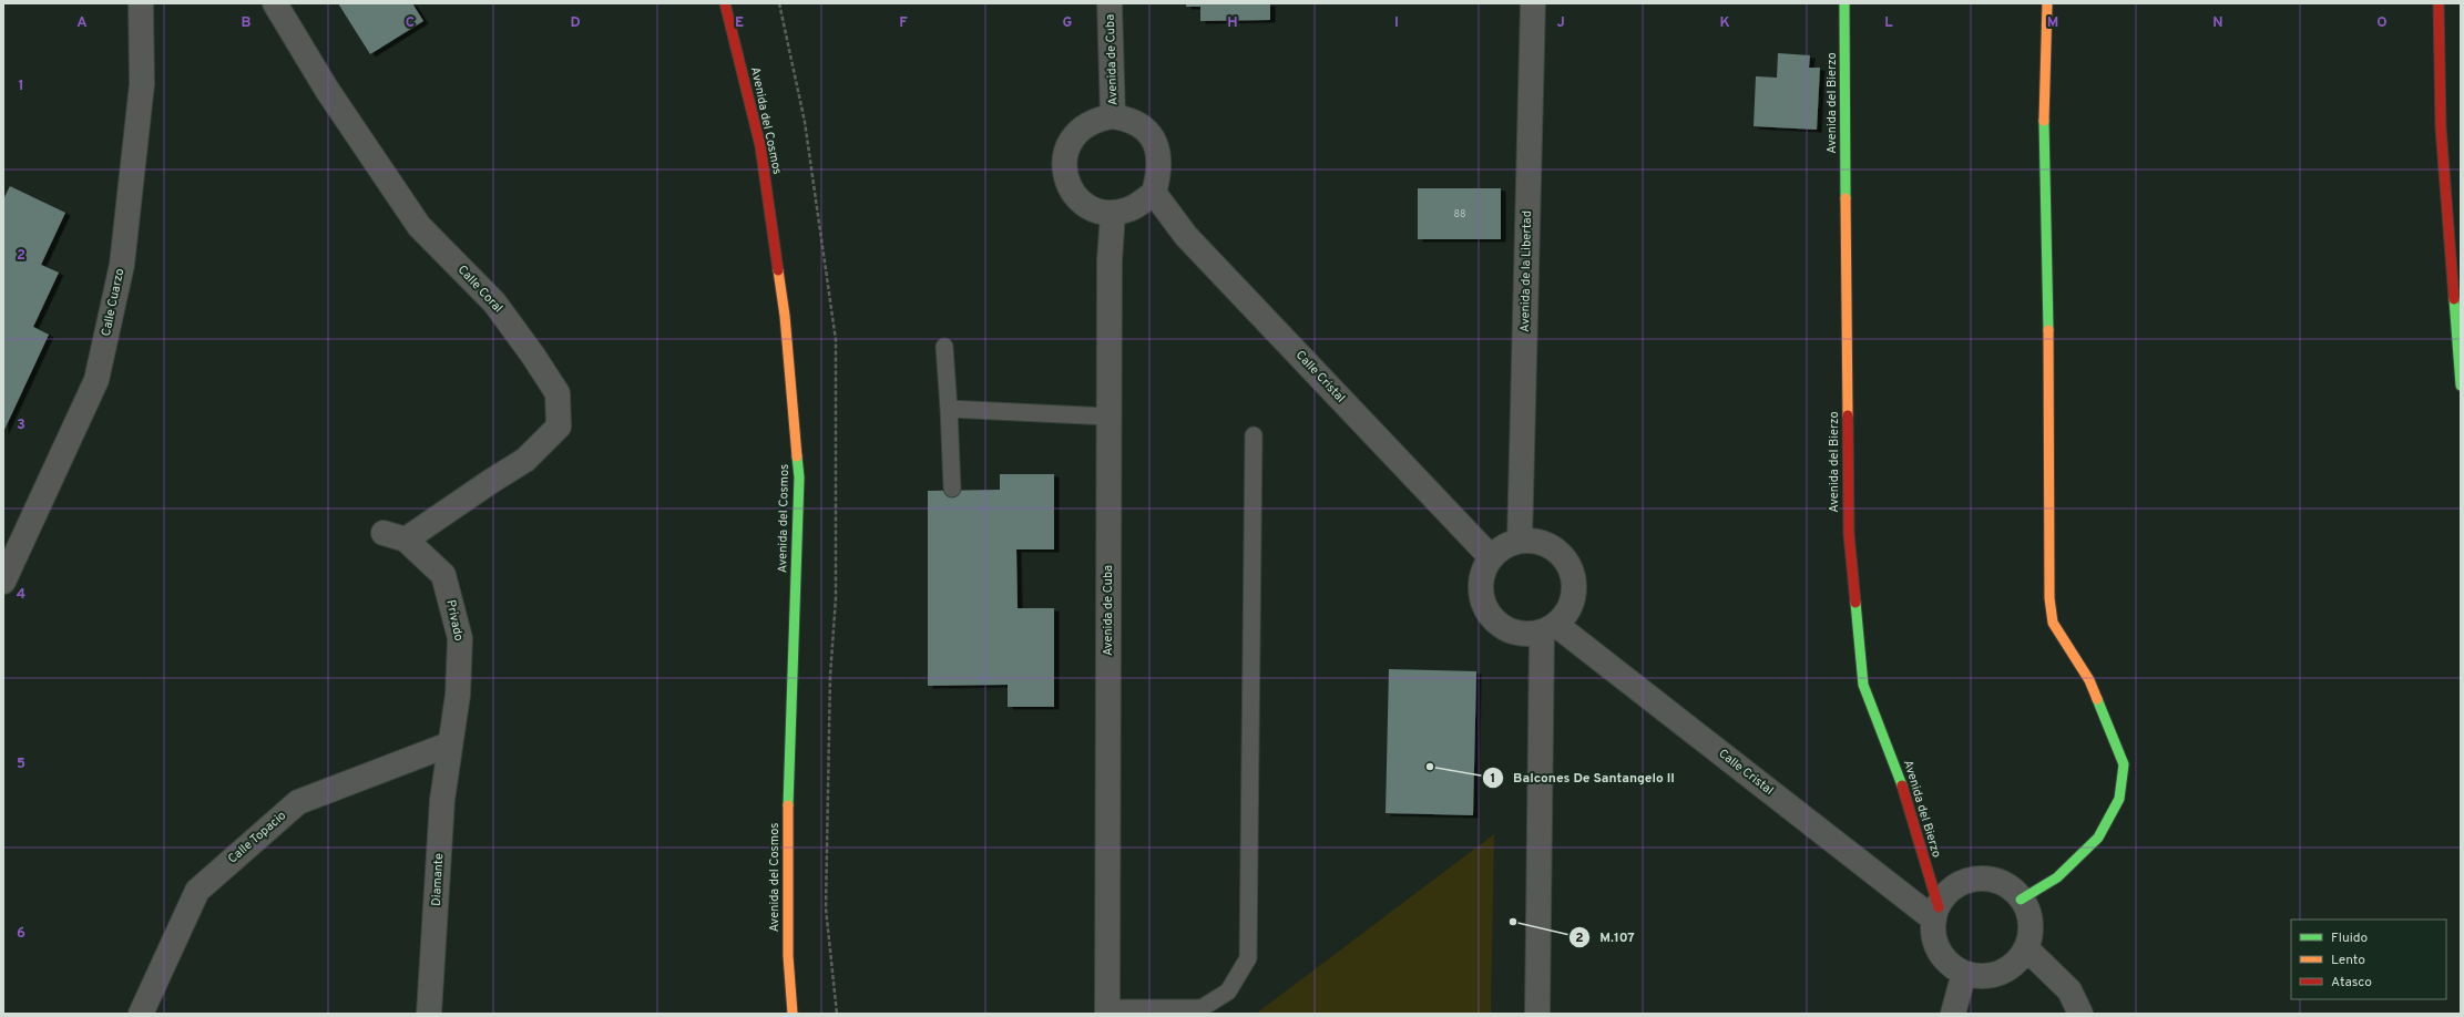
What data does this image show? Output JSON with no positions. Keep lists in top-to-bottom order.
{
  "streets": {
    "main road": ["Avenida del Bierzo", "Avenida del Cosmos"],
    "street": [
      "Avenida de Cuba",
      "Avenida de la Libertad",
      "Calle Coral",
      "Calle Cuarzo",
      "Calle Cristal",
      "Privado",
      "Calle Topacio",
      "Diamante"
    ]
  },
  "crossings": [
    ["Avenida de Cuba", "Calle Cristal"],
    ["Avenida del Bierzo", "Calle Cristal"],
    ["Avenida de la Libertad", "Calle Cristal"],
    ["Calle Coral", "Privado"],
    ["Privado", "Calle Topacio"],
    ["Privado", "Diamante"],
    ["Calle Topacio", "Diamante"]
  ],
  "places": ["Balcones De Santangelo II", "M.107"],
  "house_numbers": ["88"],
  "legend": ["Fluido", "Lento", "Atasco"],
  "grid": {
    "columns": [
      "A",
      "B",
      "C",
      "D",
      "E",
      "F",
      "G",
      "H",
      "I",
      "J",
      "K",
      "L",
      "M",
      "N",
      "O"
    ],
    "rows": [
      "1",
      "2",
      "3",
      "4",
      "5",
      "6"
    ]
  }
}
